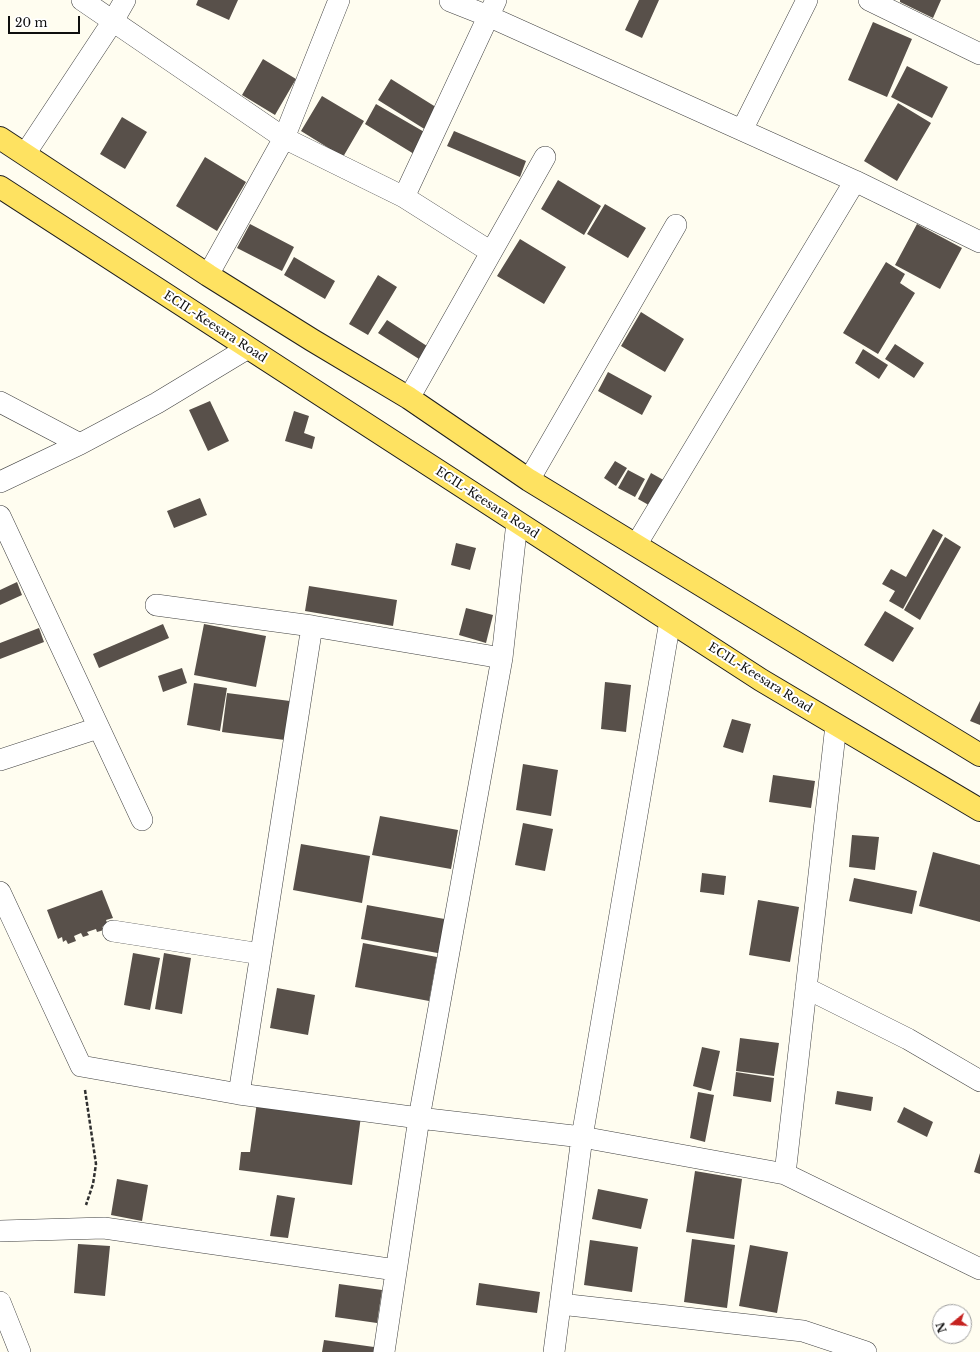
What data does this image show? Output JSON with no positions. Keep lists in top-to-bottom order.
{
  "streets": {
    "main road": ["ECIL-Keesara Road"]
  },
  "scale_bar": "20 m",
  "north": "left"
}
